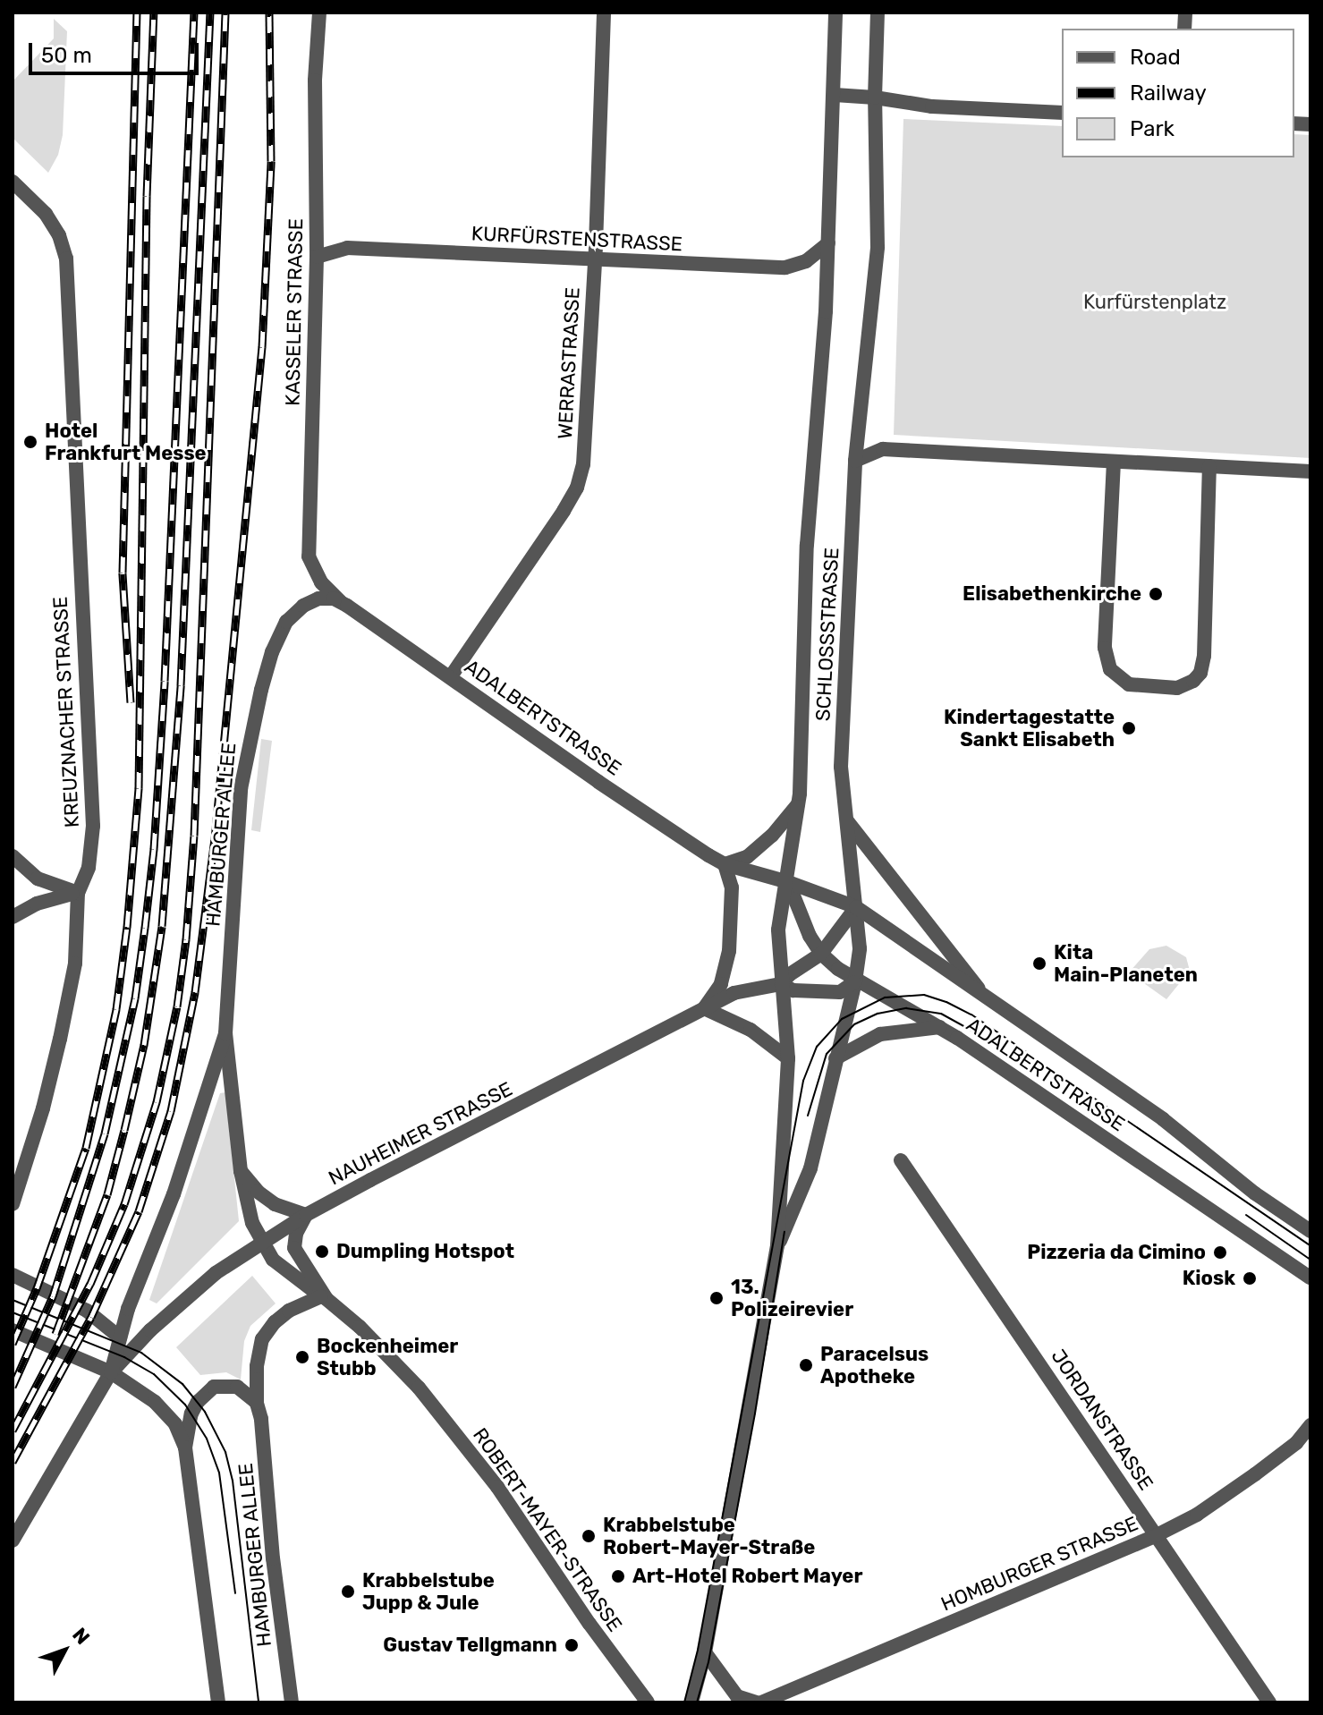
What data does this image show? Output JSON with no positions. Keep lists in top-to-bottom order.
{
  "streets": {
    "street": [
      "KURFÜRSTENSTRASSE",
      "KASSELER STRASSE",
      "WERRASTRASSE",
      "SCHLOSSSTRASSE",
      "KREUZNACHER STRASSE",
      "ADALBERTSTRASSE",
      "HAMBURGER ALLEE",
      "NAUHEIMER STRASSE",
      "JORDANSTRASSE",
      "ROBERT-MAYER-STRASSE",
      "HOMBURGER STRASSE"
    ]
  },
  "crossings": [
    ["KURFÜRSTENSTRASSE", "KASSELER STRASSE"],
    ["KURFÜRSTENSTRASSE", "WERRASTRASSE"],
    ["KURFÜRSTENSTRASSE", "SCHLOSSSTRASSE"],
    ["KASSELER STRASSE", "ADALBERTSTRASSE"],
    ["KASSELER STRASSE", "HAMBURGER ALLEE"],
    ["WERRASTRASSE", "ADALBERTSTRASSE"],
    ["SCHLOSSSTRASSE", "ADALBERTSTRASSE"],
    ["SCHLOSSSTRASSE", "NAUHEIMER STRASSE"],
    ["SCHLOSSSTRASSE", "HOMBURGER STRASSE"],
    ["ADALBERTSTRASSE", "HAMBURGER ALLEE"],
    ["ADALBERTSTRASSE", "NAUHEIMER STRASSE"],
    ["HAMBURGER ALLEE", "NAUHEIMER STRASSE"],
    ["HAMBURGER ALLEE", "ROBERT-MAYER-STRASSE"],
    ["NAUHEIMER STRASSE", "ROBERT-MAYER-STRASSE"],
    ["JORDANSTRASSE", "HOMBURGER STRASSE"]
  ],
  "parks": ["Kurfürstenplatz"],
  "places": [
    "Hotel Frankfurt Messe",
    "Elisabethenkirche",
    "Kindertagestatte Sankt Elisabeth",
    "Kita Main-Planeten",
    "Dumpling Hotspot",
    "Pizzeria da Cimino",
    "Kiosk",
    "13. Polizeirevier",
    "Bockenheimer Stubb",
    "Paracelsus Apotheke",
    "Krabbelstube Robert-Mayer-Straße",
    "Art-Hotel Robert Mayer",
    "Krabbelstube Jupp & Jule",
    "Gustav Tellgmann"
  ],
  "legend": ["Road", "Railway", "Park"],
  "scale_bar": "50 m",
  "north": "top right"
}
